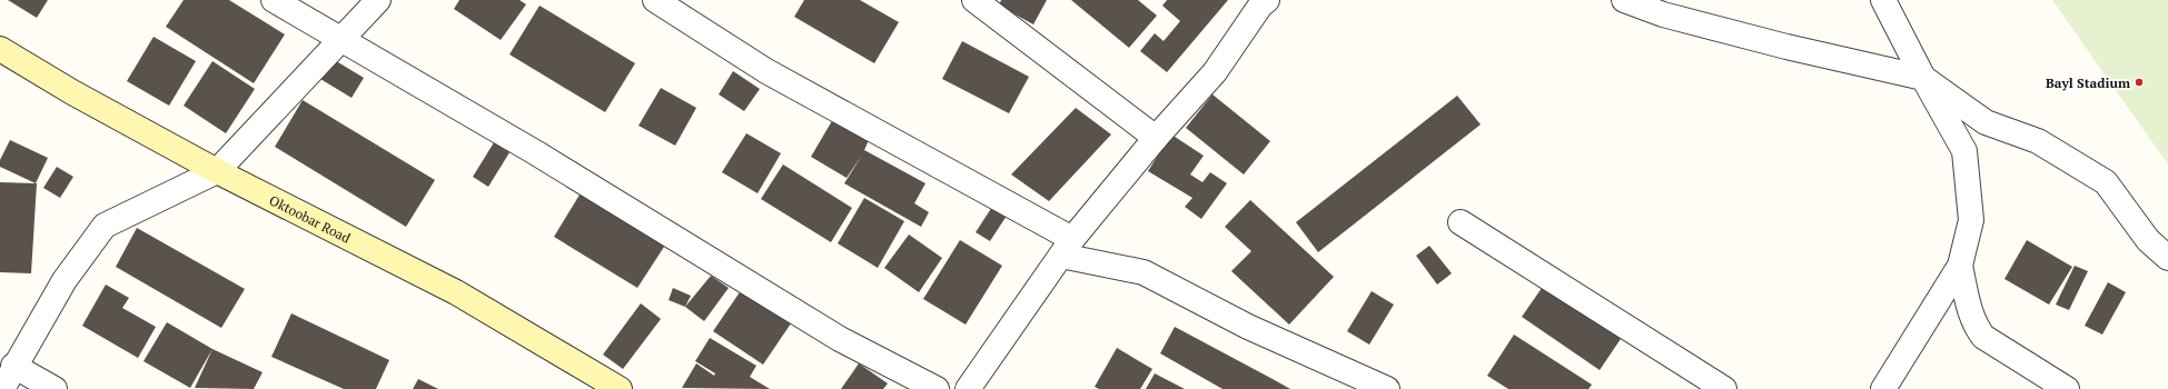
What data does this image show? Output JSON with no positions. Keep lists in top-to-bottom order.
{
  "streets": {
    "street": ["Oktoobar Road"]
  },
  "places": ["Bayl Stadium"]
}
